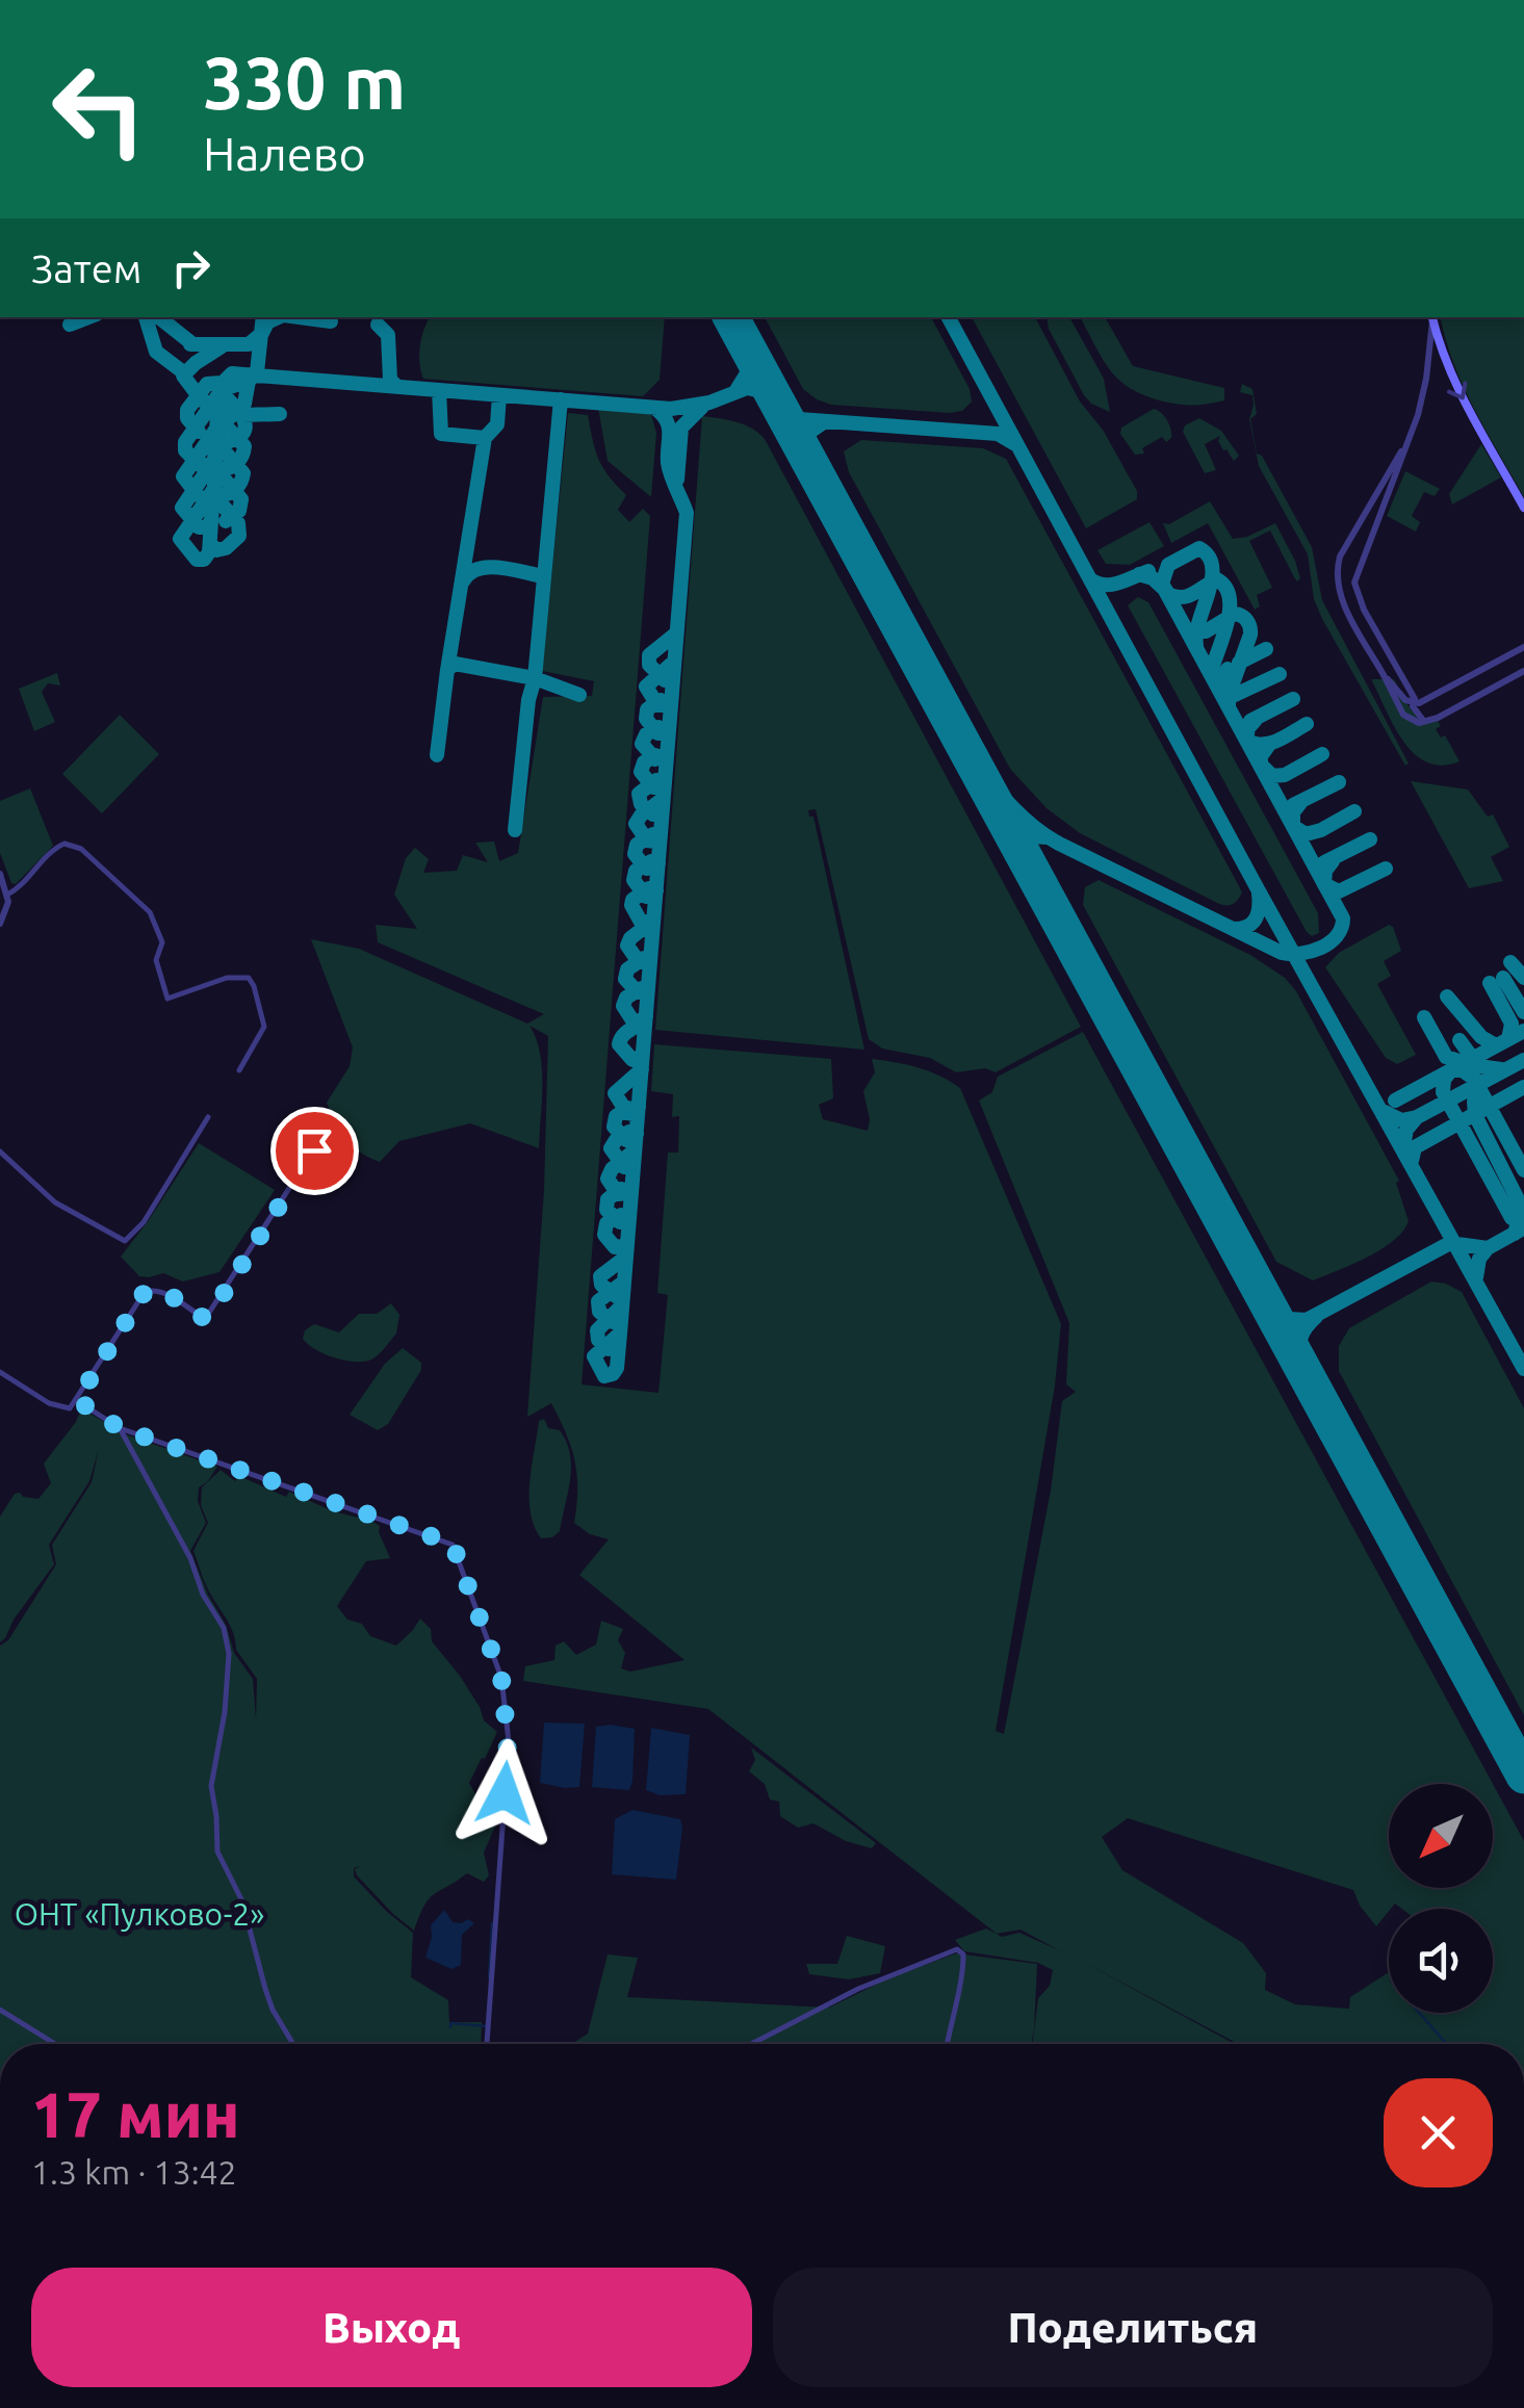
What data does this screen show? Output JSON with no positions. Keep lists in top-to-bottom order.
{
  "parks": ["ОНТ «Пулково-2»"],
  "north": "bottom left",
  "page": {
    "turn": ["330 m", "Налево"],
    "then": "Затем",
    "heading": ["17 мин", "1.3 km · 13:42"],
    "buttons": ["Выход", "Поделиться"]
  }
}
